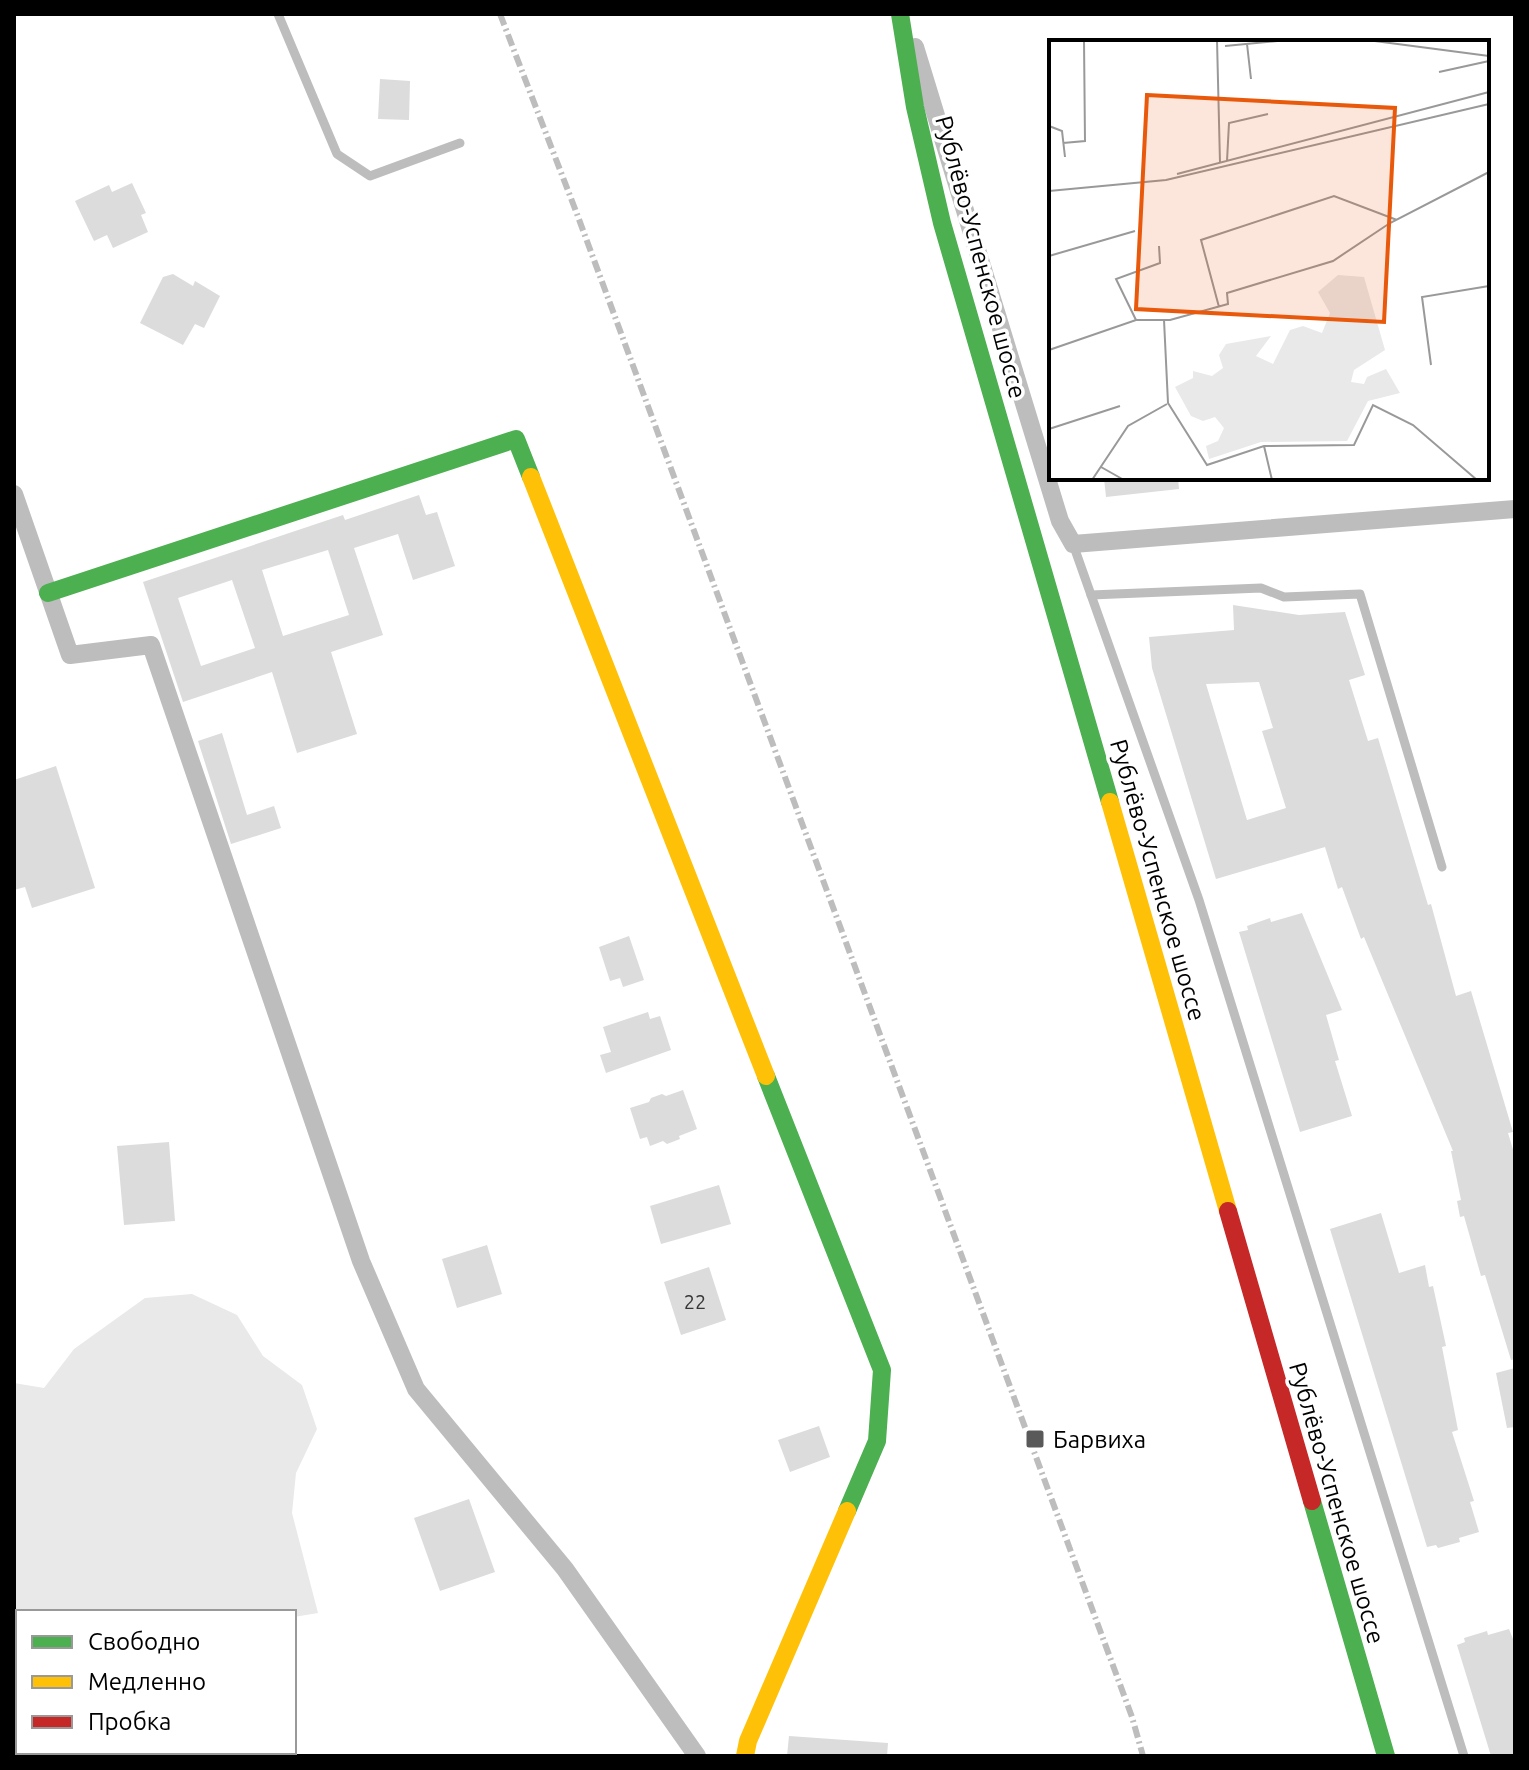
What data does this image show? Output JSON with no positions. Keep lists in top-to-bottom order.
{
  "streets": {
    "street": ["Рублёво-Успенское шоссе"]
  },
  "places": {
    "transit": ["Барвиха"]
  },
  "house_numbers": ["22"],
  "legend": ["Свободно", "Медленно", "Пробка"]
}
